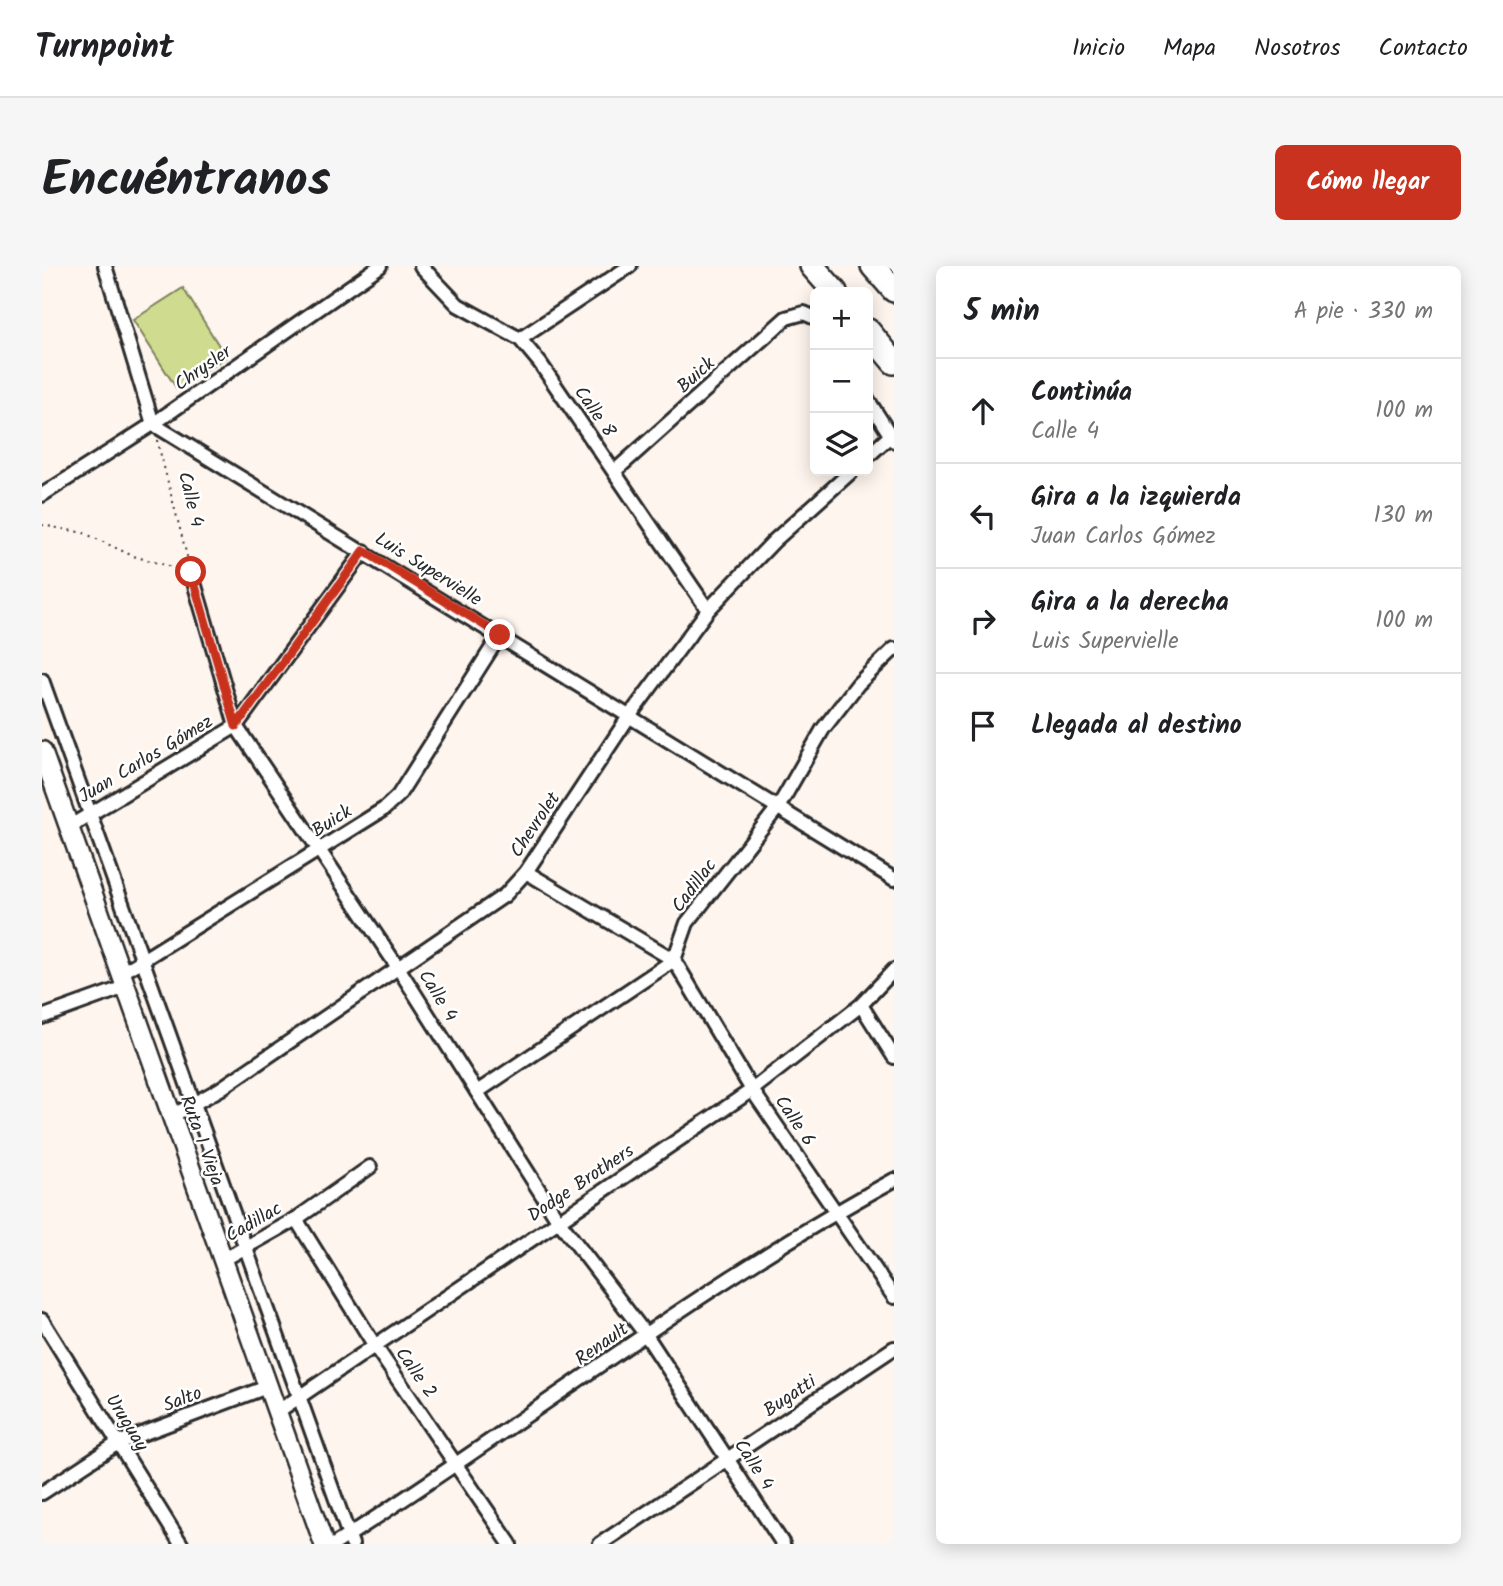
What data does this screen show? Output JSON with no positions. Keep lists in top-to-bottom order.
{
  "streets": {
    "street": [
      "Chrysler",
      "Buick",
      "Calle 8",
      "Calle 4",
      "Luis Supervielle",
      "Juan Carlos Gómez",
      "Chevrolet",
      "Cadillac",
      "Calle 6",
      "Ruta 1 Vieja",
      "Dodge Brothers",
      "Renault",
      "Calle 2",
      "Bugatti",
      "Salto",
      "Uruguay"
    ]
  },
  "crossings": [
    ["Chrysler", "Calle 4"],
    ["Chrysler", "Luis Supervielle"],
    ["Buick", "Calle 8"],
    ["Buick", "Calle 4"],
    ["Buick", "Luis Supervielle"],
    ["Buick", "Ruta 1 Vieja"],
    ["Calle 8", "Chevrolet"],
    ["Calle 4", "Luis Supervielle"],
    ["Calle 4", "Juan Carlos Gómez"],
    ["Calle 4", "Chevrolet"],
    ["Calle 4", "Dodge Brothers"],
    ["Calle 4", "Renault"],
    ["Calle 4", "Bugatti"],
    ["Luis Supervielle", "Juan Carlos Gómez"],
    ["Luis Supervielle", "Chevrolet"],
    ["Luis Supervielle", "Cadillac"],
    ["Juan Carlos Gómez", "Ruta 1 Vieja"],
    ["Chevrolet", "Ruta 1 Vieja"],
    ["Cadillac", "Calle 6"],
    ["Cadillac", "Ruta 1 Vieja"],
    ["Cadillac", "Calle 2"],
    ["Calle 6", "Dodge Brothers"],
    ["Calle 6", "Renault"],
    ["Ruta 1 Vieja", "Dodge Brothers"],
    ["Ruta 1 Vieja", "Salto"],
    ["Dodge Brothers", "Calle 2"],
    ["Renault", "Calle 2"],
    ["Salto", "Uruguay"]
  ],
  "page": {
    "header": "Turnpoint",
    "nav": [
      "Inicio",
      "Mapa",
      "Nosotros",
      "Contacto"
    ],
    "title": "Encuéntranos",
    "buttons": "Cómo llegar",
    "heading": ["5 min", "A pie · 330 m"],
    "map_buttons": ["+", "−"],
    "list": [
      ["Continúa", "Calle 4", "100 m"],
      ["Gira a la izquierda", "Juan Carlos Gómez", "130 m"],
      ["Gira a la derecha", "Luis Supervielle", "100 m"],
      "Llegada al destino"
    ]
  }
}
